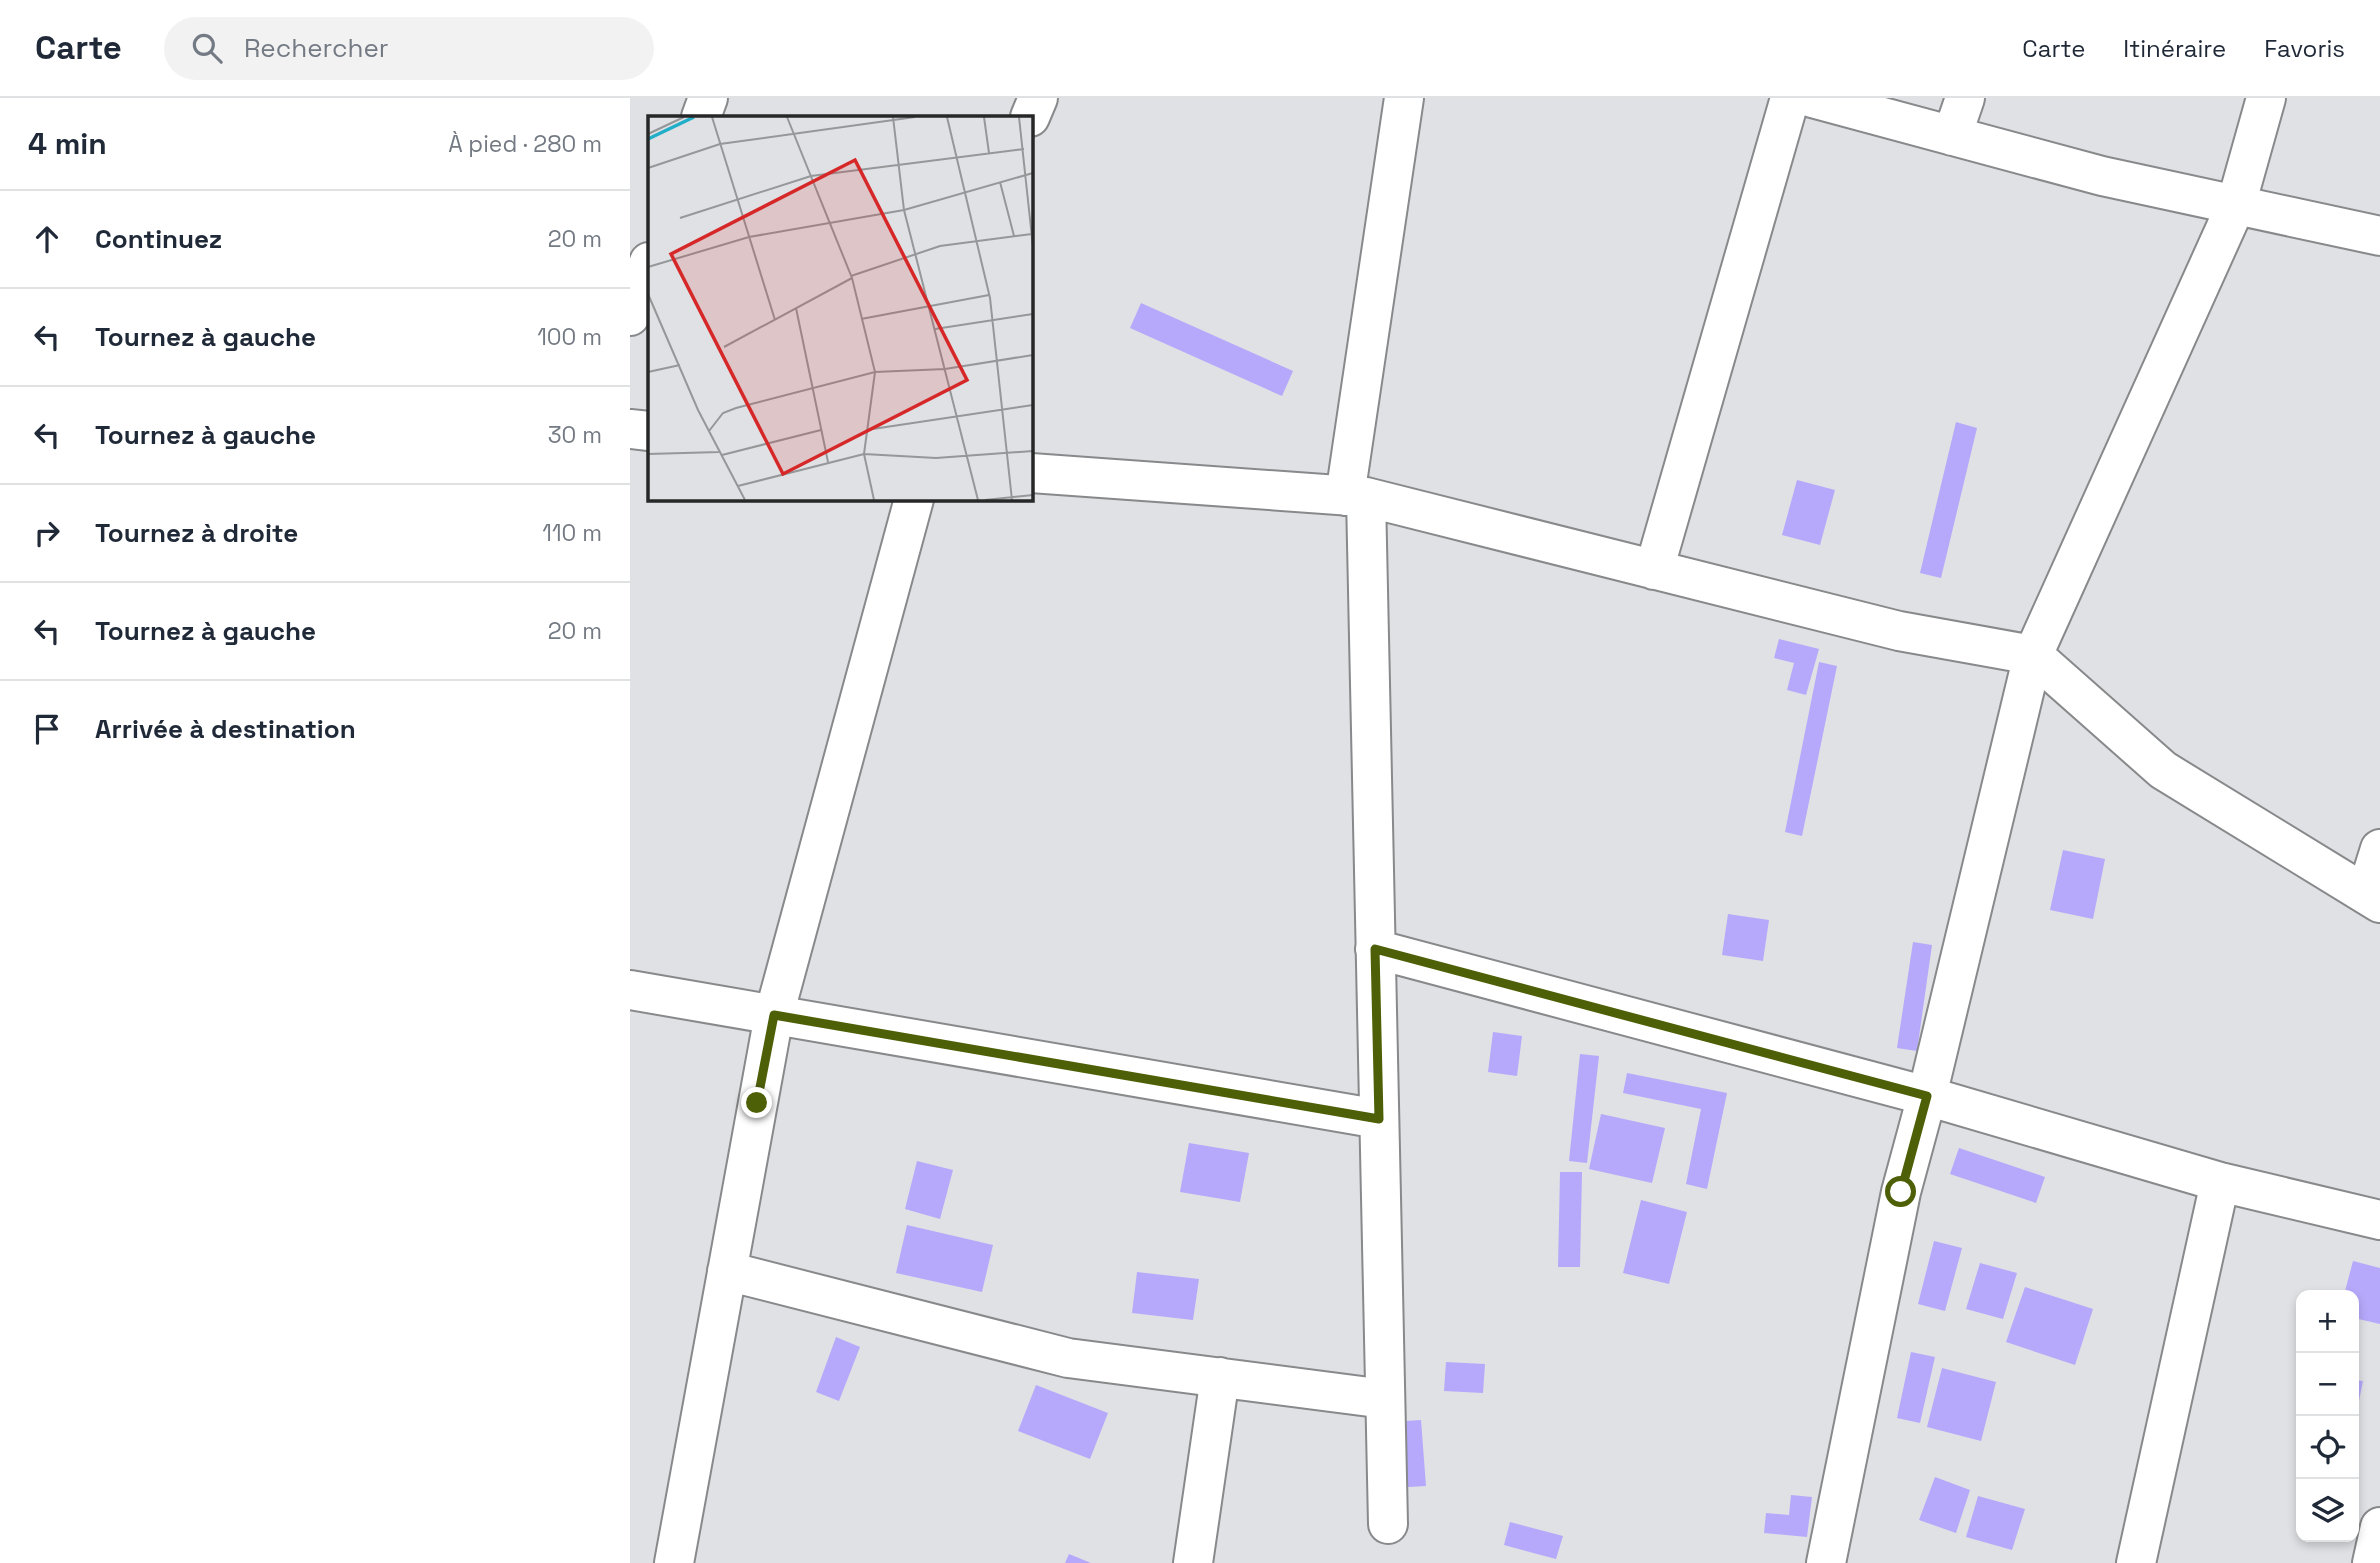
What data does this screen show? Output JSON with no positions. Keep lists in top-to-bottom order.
{
  "page": {
    "header": "Carte",
    "search": "Rechercher",
    "nav": ["Carte", "Itinéraire", "Favoris"],
    "heading": ["4 min", "À pied · 280 m"],
    "list": [
      ["Continuez", "20 m"],
      ["Tournez à gauche", "100 m"],
      ["Tournez à gauche", "30 m"],
      ["Tournez à droite", "110 m"],
      ["Tournez à gauche", "20 m"],
      "Arrivée à destination"
    ],
    "map_buttons": ["+", "−"]
  }
}
